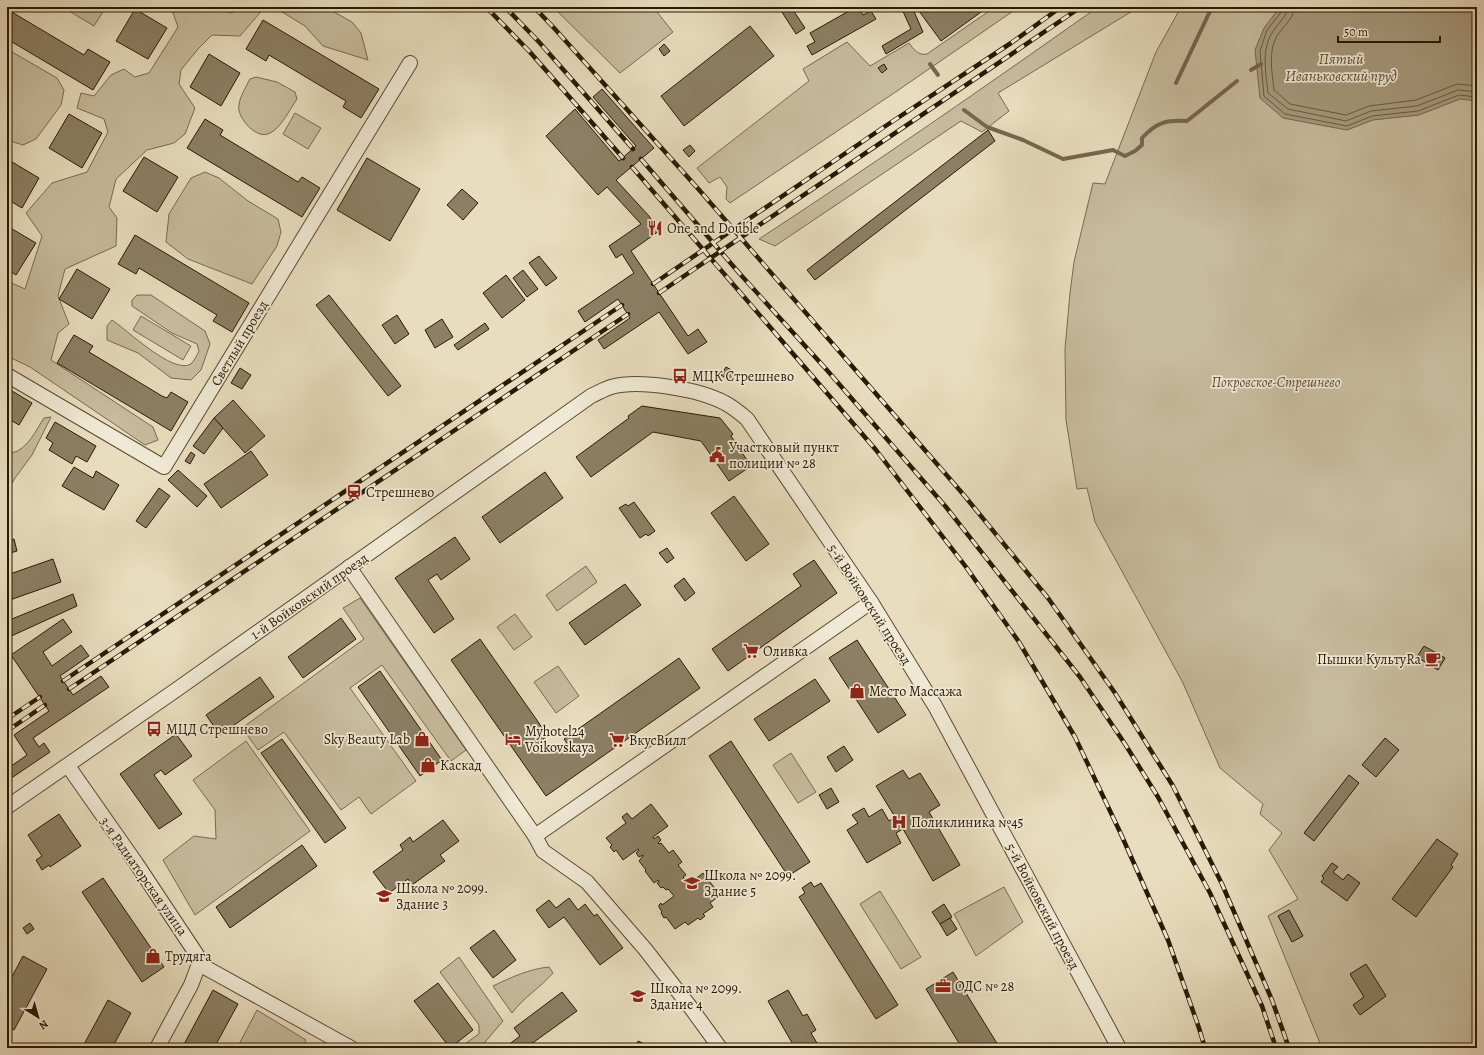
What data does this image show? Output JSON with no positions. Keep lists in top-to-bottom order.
{
  "streets": {
    "street": [
      "Светлый проезд",
      "1-й Войковский проезд",
      "5-й Войковский проезд",
      "3-я Радиаторская улица"
    ]
  },
  "crossings": [
    ["1-й Войковский проезд", "5-й Войковский проезд"],
    ["1-й Войковский проезд", "3-я Радиаторская улица"]
  ],
  "water": ["Пятый Иваньковский пруд"],
  "parks": ["Покровское-Стрешнево"],
  "places": {
    "restaurant": ["One and Double"],
    "bus stop": ["МЦК Стрешнево", "МЦД Стрешнево"],
    "public building": ["Участковый пункт полиции № 28"],
    "station": ["Стрешнево"],
    "supermarket": ["Оливка", "ВкусВилл"],
    "cafe": ["Пышки КультуRa"],
    "shop": [
      "Место Массажа",
      "Sky Beauty Lab",
      "Каскад",
      "Трудяга"
    ],
    "hotel": ["Myhotel24 Voikovskaya"],
    "hospital": ["Поликлиника №45"],
    "school or university": ["Школа № 2099. Здание 5", "Школа № 2099. Здание 3", "Школа № 2099. Здание 4"],
    "office": ["ОДС № 28"]
  },
  "scale_bar": "50 m",
  "north": "bottom right"
}
